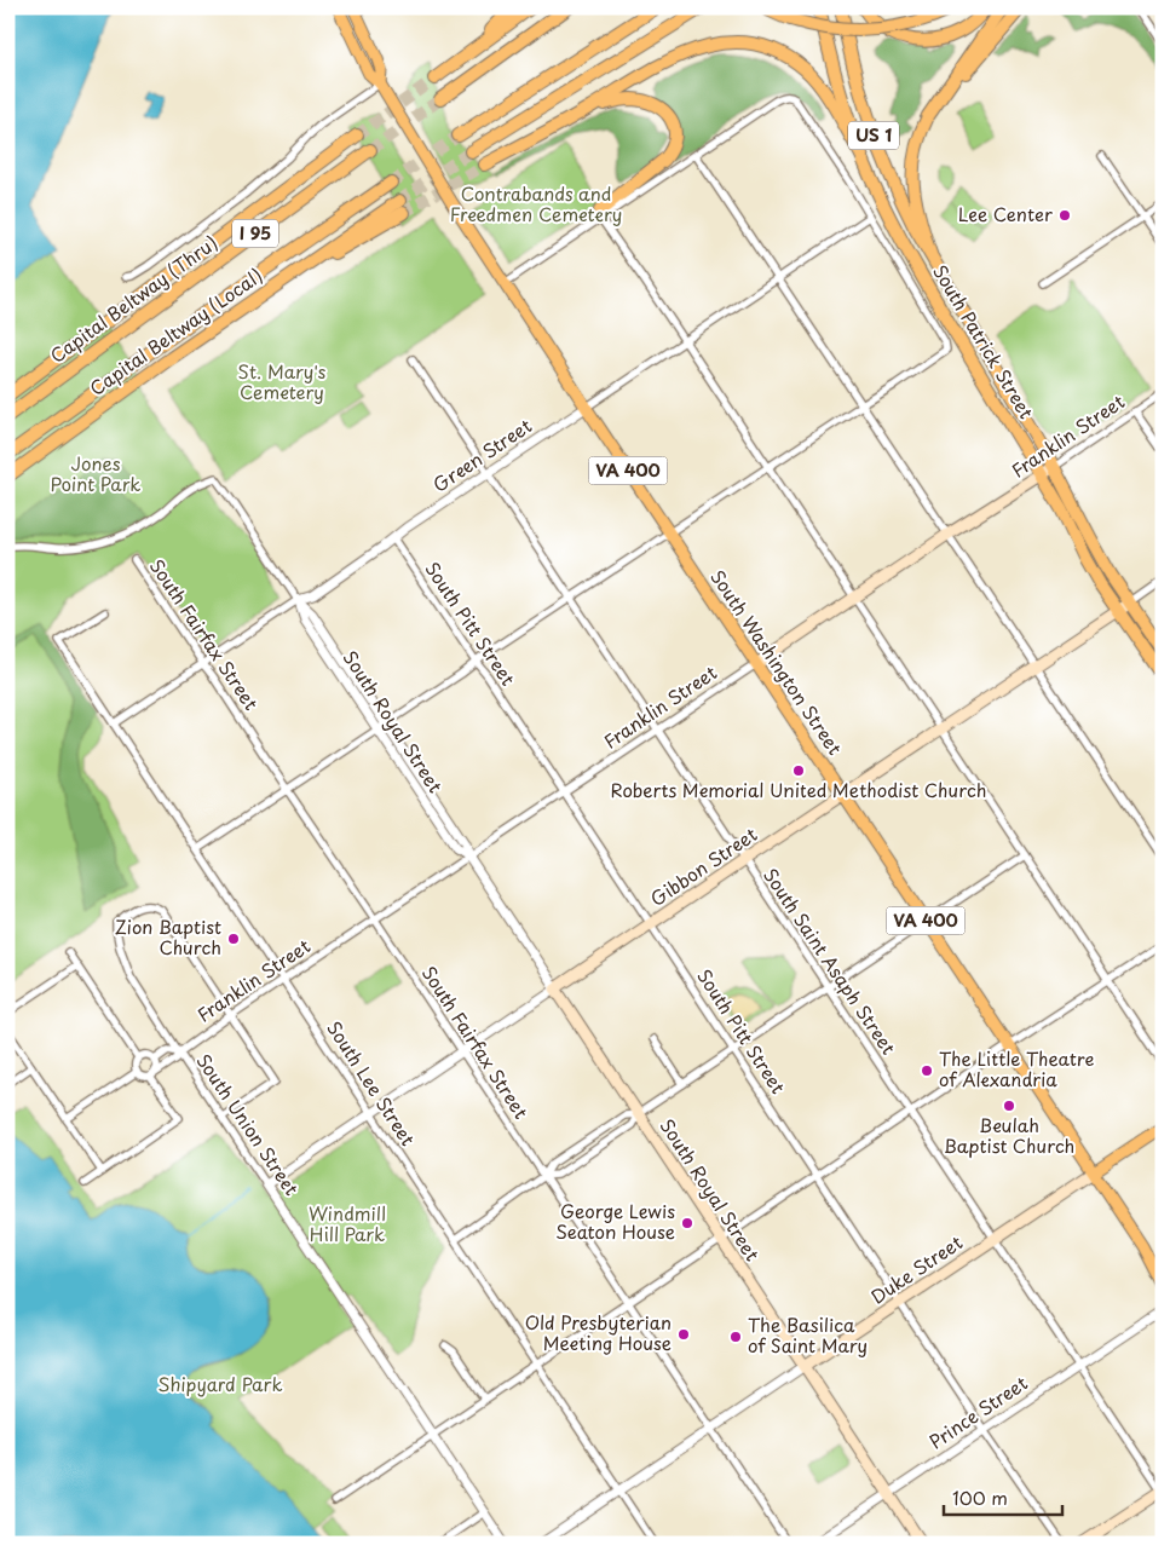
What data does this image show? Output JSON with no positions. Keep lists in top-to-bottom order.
{
  "streets": {
    "highway": [
      "US 1",
      "I 95",
      "Capital Beltway (Thru)",
      "Capital Beltway (Local)",
      "South Patrick Street"
    ],
    "main road": [
      "Franklin Street",
      "VA 400",
      "South Washington Street",
      "South Royal Street",
      "Gibbon Street",
      "Duke Street"
    ],
    "street": [
      "Green Street",
      "South Pitt Street",
      "South Fairfax Street",
      "South Saint Asaph Street",
      "South Lee Street",
      "South Union Street",
      "Prince Street"
    ]
  },
  "crossings": [
    ["South Patrick Street", "Franklin Street"],
    ["South Patrick Street", "Green Street"],
    ["South Patrick Street", "Gibbon Street"],
    ["Franklin Street", "South Pitt Street"],
    ["Franklin Street", "South Fairfax Street"],
    ["Franklin Street", "South Washington Street"],
    ["Franklin Street", "South Royal Street"],
    ["Franklin Street", "South Saint Asaph Street"],
    ["Franklin Street", "South Lee Street"],
    ["Franklin Street", "South Union Street"],
    ["Green Street", "South Pitt Street"],
    ["Green Street", "South Fairfax Street"],
    ["Green Street", "South Washington Street"],
    ["Green Street", "South Royal Street"],
    ["Green Street", "South Saint Asaph Street"],
    ["Green Street", "South Lee Street"],
    ["South Pitt Street", "Gibbon Street"],
    ["South Pitt Street", "Duke Street"],
    ["South Pitt Street", "Prince Street"],
    ["South Fairfax Street", "Gibbon Street"],
    ["South Fairfax Street", "Duke Street"],
    ["South Washington Street", "Gibbon Street"],
    ["South Washington Street", "Duke Street"],
    ["South Royal Street", "Gibbon Street"],
    ["South Royal Street", "Duke Street"],
    ["South Royal Street", "Prince Street"],
    ["Gibbon Street", "South Saint Asaph Street"],
    ["Gibbon Street", "South Lee Street"],
    ["Gibbon Street", "South Union Street"],
    ["South Saint Asaph Street", "Duke Street"],
    ["South Saint Asaph Street", "Prince Street"],
    ["South Lee Street", "Duke Street"]
  ],
  "parks": [
    "Contrabands and Freedmen Cemetery",
    "St. Mary's Cemetery",
    "Jones Point Park",
    "Windmill Hill Park",
    "Shipyard Park"
  ],
  "places": [
    "Lee Center",
    "Roberts Memorial United Methodist Church",
    "Zion Baptist Church",
    "The Little Theatre of Alexandria",
    "Beulah Baptist Church",
    "George Lewis Seaton House",
    "Old Presbyterian Meeting House",
    "The Basilica of Saint Mary"
  ],
  "scale_bar": "100 m"
}
